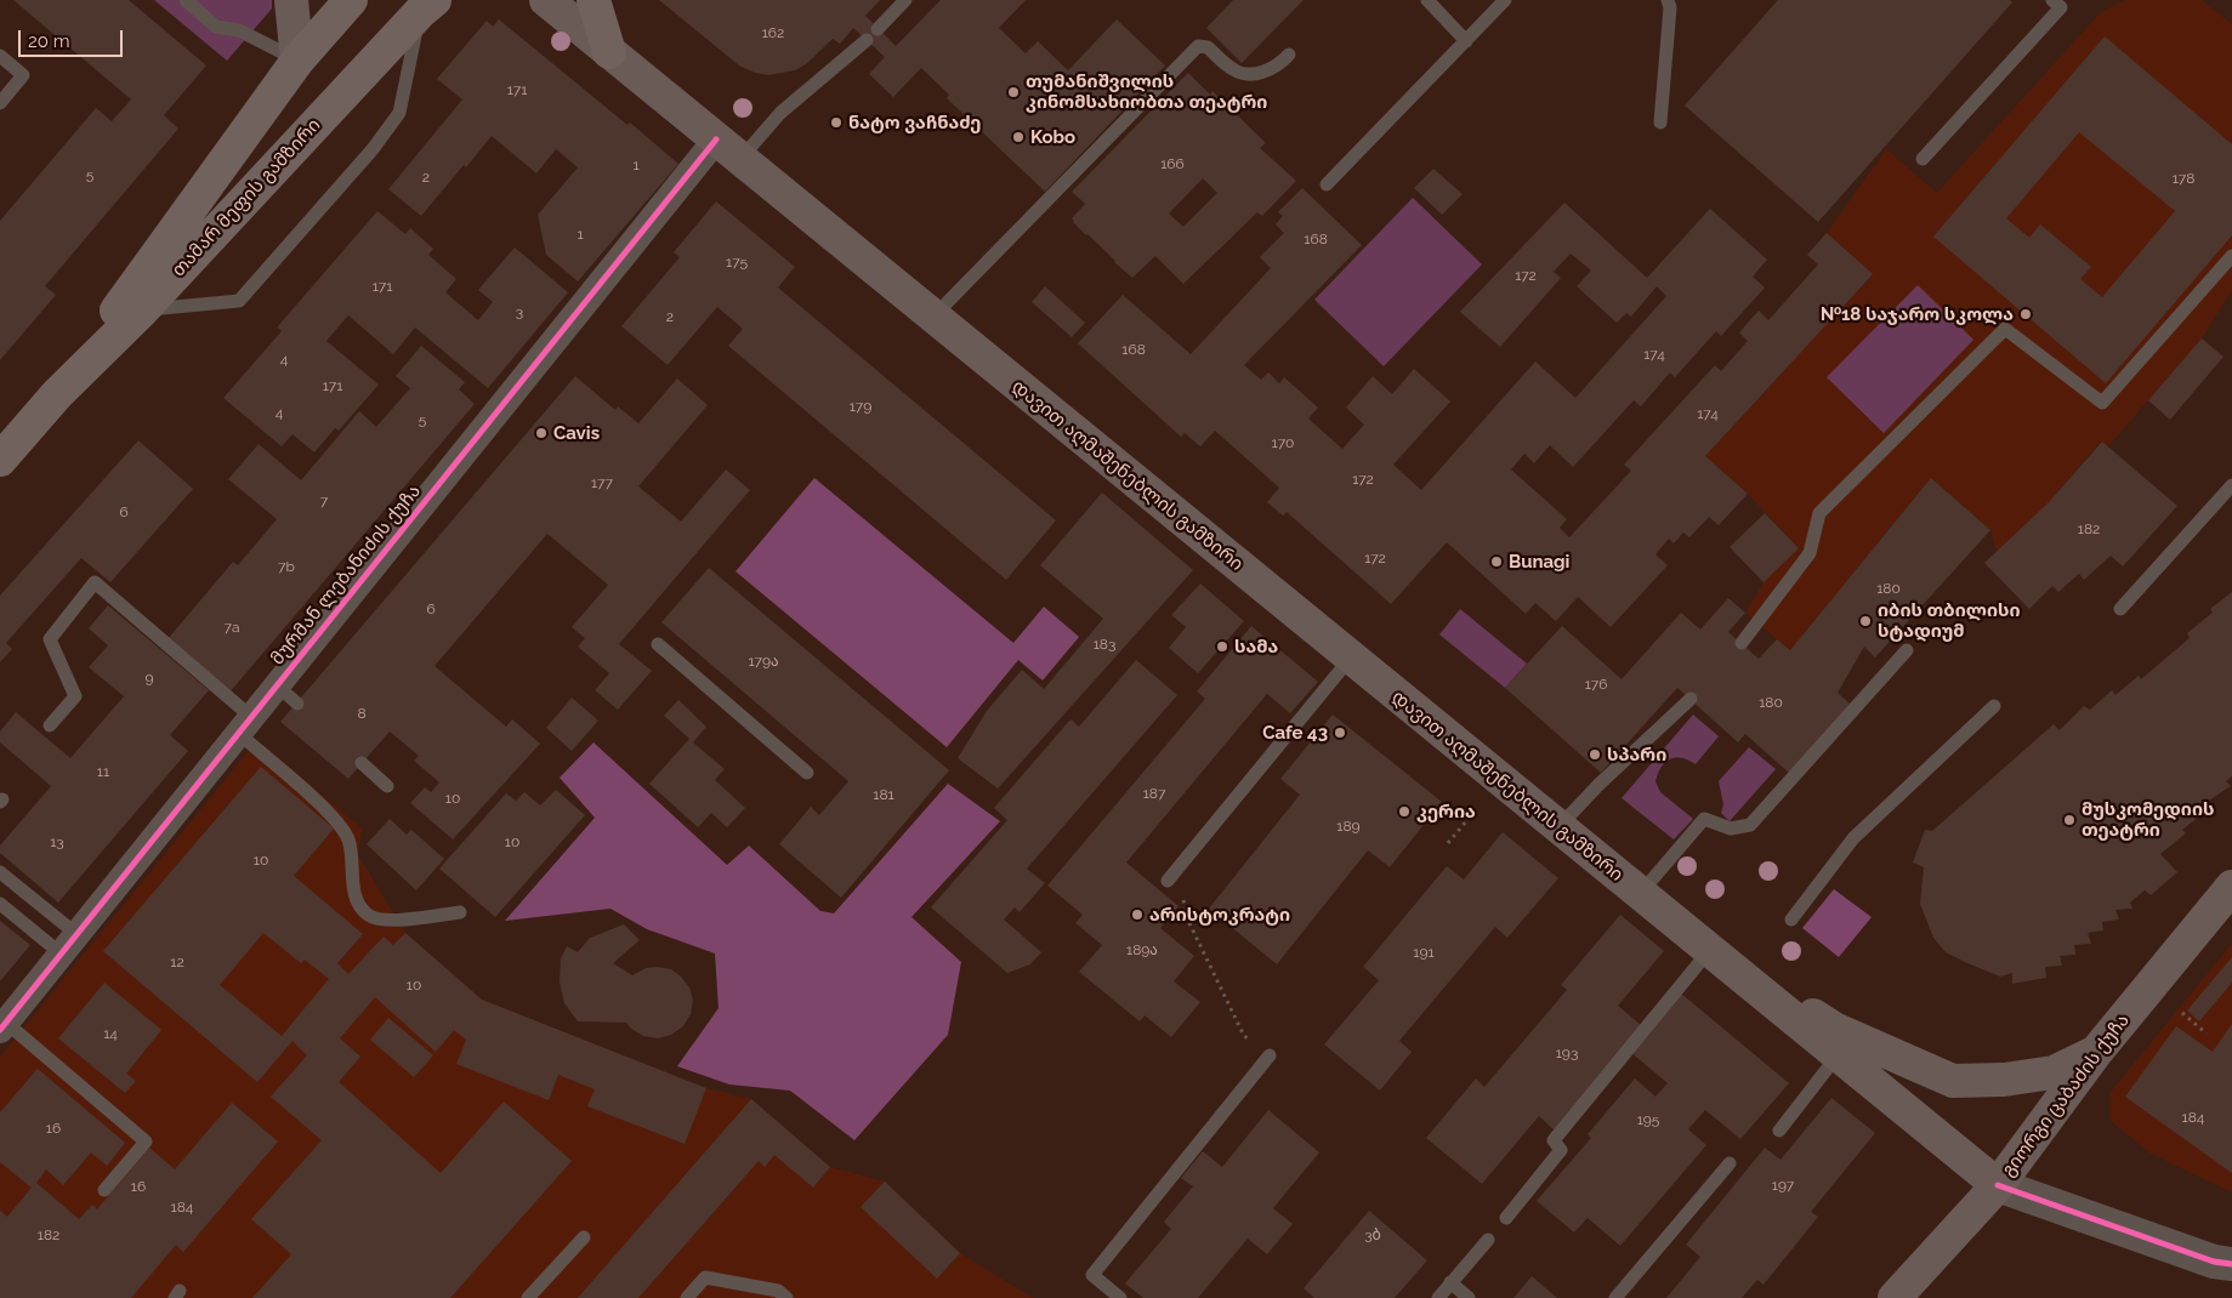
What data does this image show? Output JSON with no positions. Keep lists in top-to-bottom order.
{
  "streets": {
    "main road": ["თამარ მეფის გამზირი", "დავით აღმაშენებლის გამზირი", "გიორგი ცაბაძის ქუჩა"],
    "street": ["მურმან ლებანიძის ქუჩა"]
  },
  "crossings": [
    ["დავით აღმაშენებლის გამზირი", "მურმან ლებანიძის ქუჩა"],
    ["დავით აღმაშენებლის გამზირი", "გიორგი ცაბაძის ქუჩა"]
  ],
  "places": [
    "თუმანიშვილის კინომსახიობთა თეატრი",
    "ნატო ვაჩნაძე",
    "Kobo",
    "№18 საჯარო სკოლა",
    "Cavis",
    "Bunagi",
    "იბის თბილისი სტადიუმ",
    "სამა",
    "Cafe 43",
    "სპარი",
    "კერია",
    "მუსკომედიის თეატრი",
    "არისტოკრატი"
  ],
  "house_numbers": [
    "162",
    "171",
    "166",
    "1",
    "5",
    "2",
    "178",
    "1",
    "168",
    "175",
    "172",
    "171",
    "3",
    "2",
    "168",
    "174",
    "4",
    "171",
    "179",
    "4",
    "174",
    "5",
    "170",
    "172",
    "177",
    "7",
    "6",
    "182",
    "172",
    "7b",
    "180",
    "6",
    "7a",
    "183",
    "179ა",
    "9",
    "176",
    "180",
    "8",
    "11",
    "187",
    "181",
    "10",
    "189",
    "13",
    "10",
    "10",
    "189ა",
    "191",
    "12",
    "10",
    "14",
    "193",
    "184",
    "195",
    "16",
    "197",
    "16",
    "184",
    "182",
    "3ბ"
  ],
  "scale_bar": "20 m"
}
